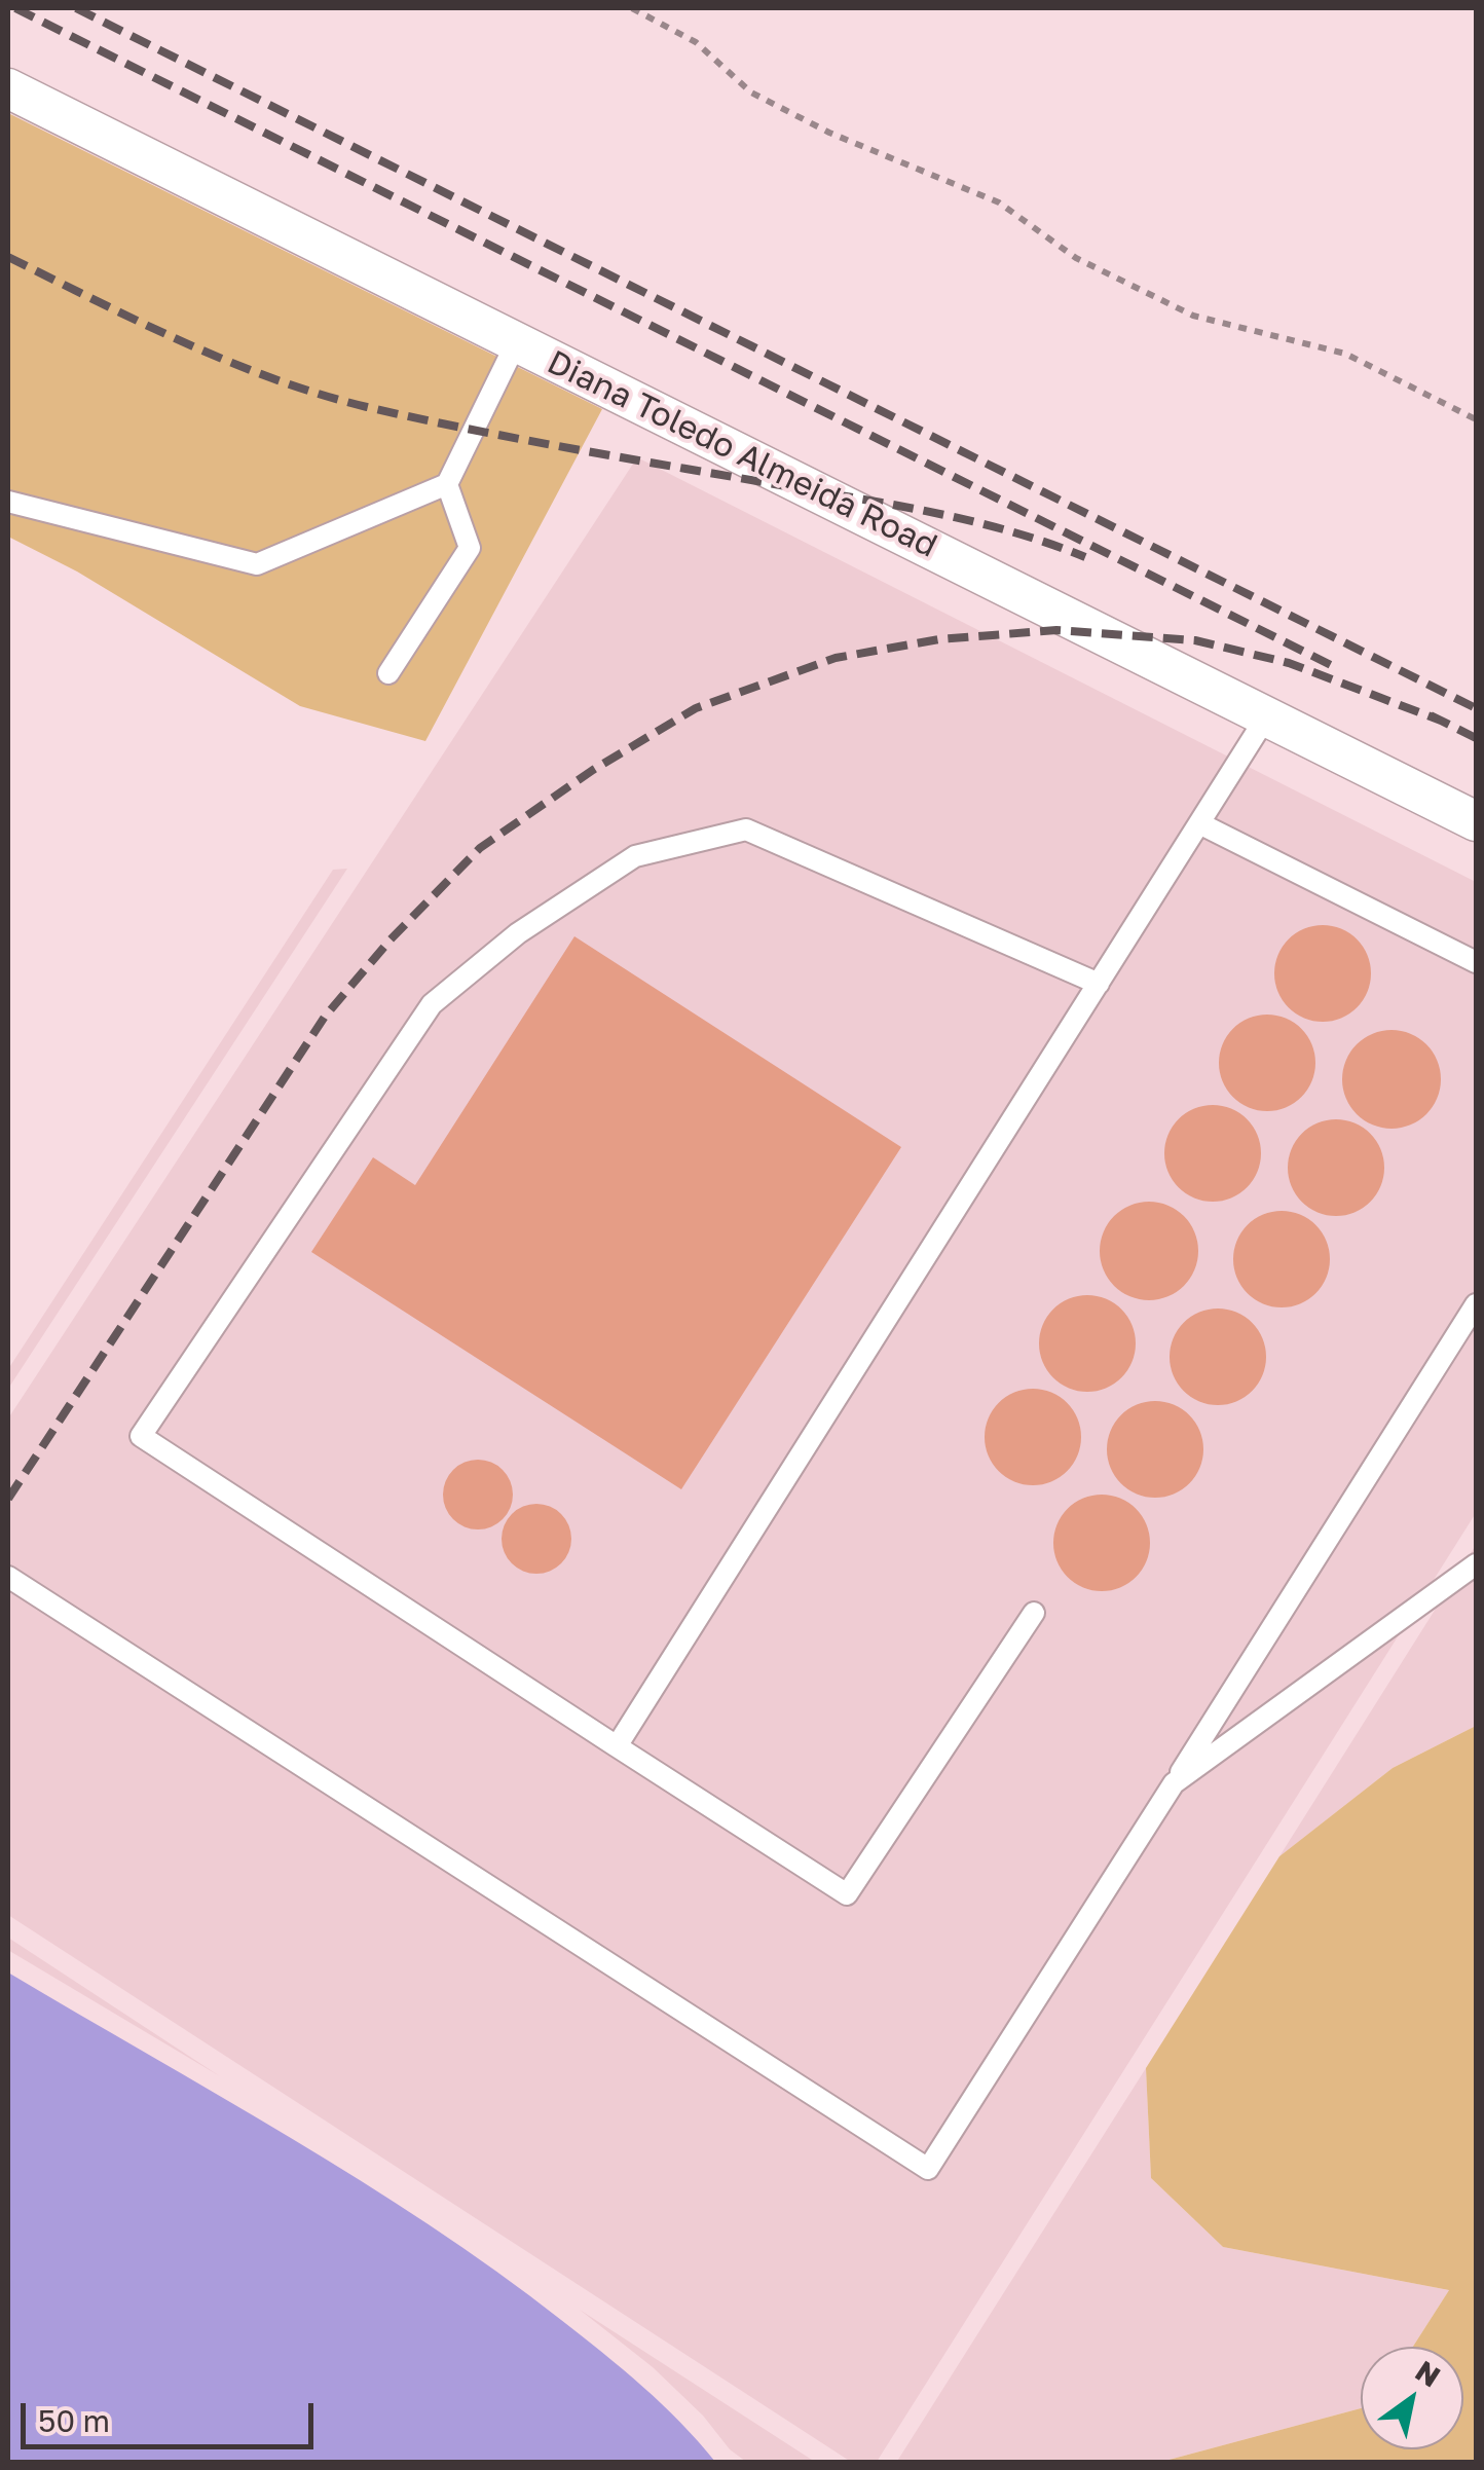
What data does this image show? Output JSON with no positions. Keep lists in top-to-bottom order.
{
  "streets": {
    "street": ["Diana Toledo Almeida Road"]
  },
  "scale_bar": "50 m",
  "north": "top right"
}
